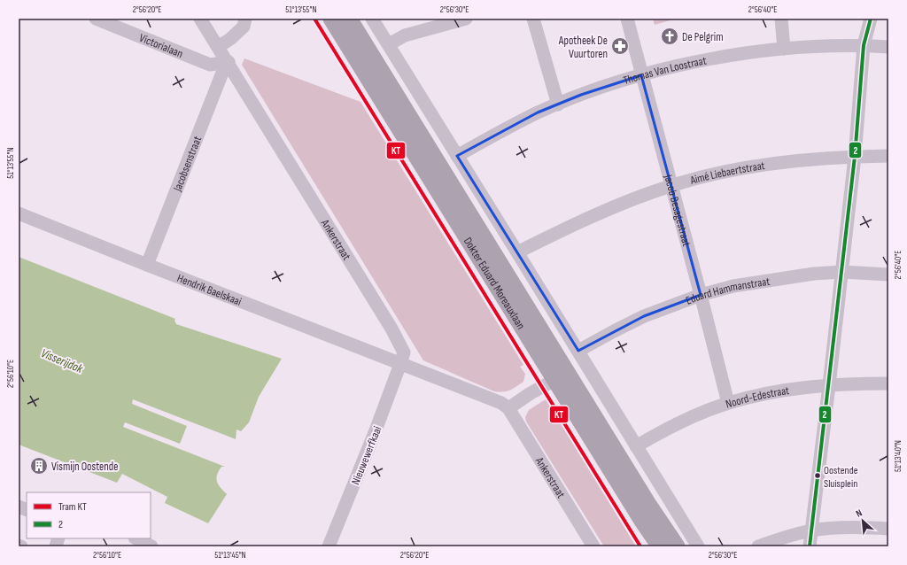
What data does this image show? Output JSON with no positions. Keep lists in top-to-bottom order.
{
  "streets": {
    "main road": ["Dokter Eduard Moreauxlaan"],
    "street": [
      "Victorialaan",
      "Thomas Van Loostraat",
      "Jacobsenstraat",
      "Aimé Liebaertstraat",
      "Jacob Besagestraat",
      "Ankerstraat",
      "Hendrik Baelskaai",
      "Eduard Hammanstraat",
      "Noord-Edestraat",
      "Nieuwewerfkaai"
    ]
  },
  "crossings": [
    ["Victorialaan", "Jacobsenstraat"],
    ["Victorialaan", "Ankerstraat"],
    ["Thomas Van Loostraat", "Jacob Besagestraat"],
    ["Jacobsenstraat", "Ankerstraat"],
    ["Jacobsenstraat", "Hendrik Baelskaai"],
    ["Aimé Liebaertstraat", "Jacob Besagestraat"],
    ["Jacob Besagestraat", "Eduard Hammanstraat"],
    ["Jacob Besagestraat", "Noord-Edestraat"],
    ["Ankerstraat", "Hendrik Baelskaai"],
    ["Ankerstraat", "Nieuwewerfkaai"],
    ["Hendrik Baelskaai", "Nieuwewerfkaai"]
  ],
  "water": ["Visserijdok"],
  "places": {
    "church": ["De Pelgrim"],
    "pharmacy": ["Apotheek De Vuurtoren"],
    "building": ["Vismijn Oostende"],
    "other": ["Oostende Sluisplein"]
  },
  "lines": ["tram line KT", "transit line 2"],
  "legend": ["Tram KT", "2"],
  "north": "top left",
  "coordinates": [
    "2°56'20\"E",
    "51°13'55\"N",
    "2°56'30\"E",
    "2°56'40\"E",
    "2°56'10\"E",
    "51°13'40\"N",
    "51°13'45\"N"
  ]
}
